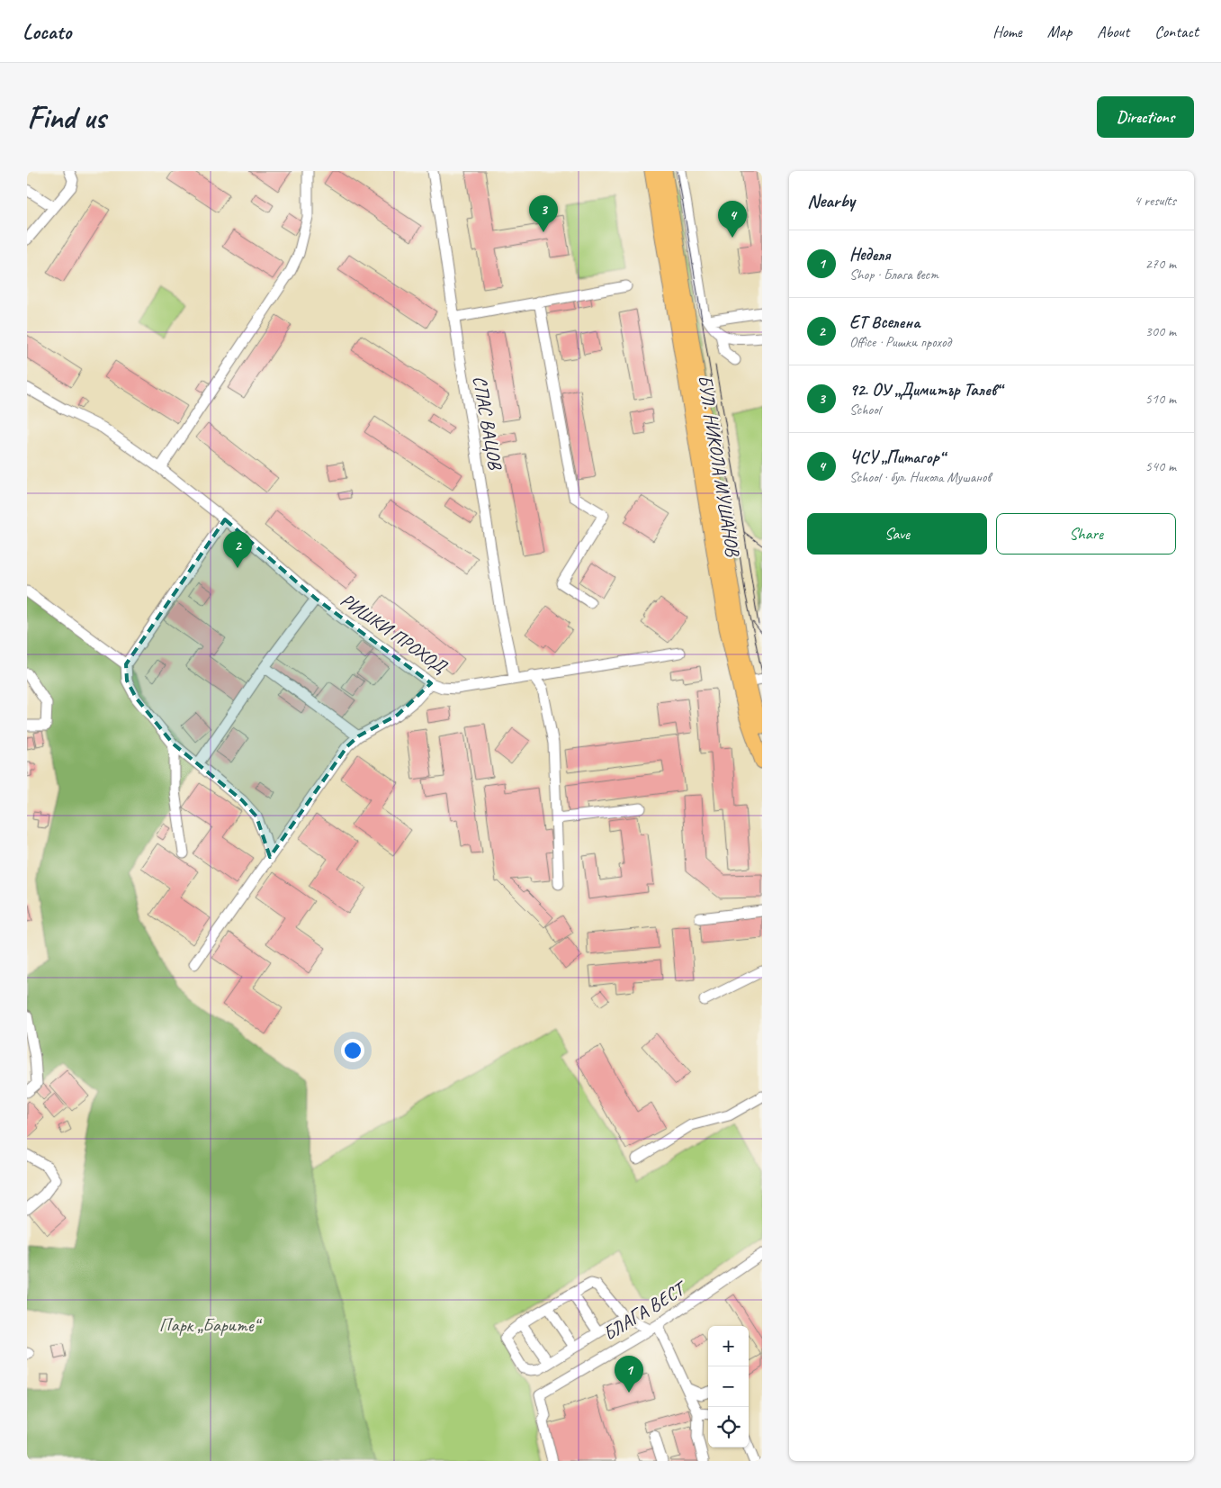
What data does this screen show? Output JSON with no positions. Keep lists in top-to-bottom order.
{
  "streets": {
    "main road": ["БУЛ. НИКОЛА МУШАНОВ"],
    "street": ["СПАС ВАЦОВ", "РИШКИ ПРОХОД", "БЛАГА ВЕСТ"]
  },
  "crossings": [
    ["СПАС ВАЦОВ", "РИШКИ ПРОХОД"]
  ],
  "parks": ["Парк „Барите“"],
  "page": {
    "header": "Locato",
    "nav": [
      "Home",
      "Map",
      "About",
      "Contact"
    ],
    "buttons": [
      "Directions",
      ["Save", "Share"]
    ],
    "title": "Find us",
    "heading": ["Nearby", "4 results"],
    "pins": [
      "3",
      "4",
      "2",
      "1"
    ],
    "list": [
      {
        "mark": "1",
        "name": "Неделя",
        "note": "Shop · Блага вест",
        "value": "270 m"
      },
      {
        "mark": "2",
        "name": "ЕТ Вселена",
        "note": "Office · Ришки проход",
        "value": "300 m"
      },
      {
        "mark": "3",
        "name": "92. ОУ „Димитър Талев“",
        "note": "School",
        "value": "510 m"
      },
      {
        "mark": "4",
        "name": "ЧСУ „Питагор“",
        "note": "School · бул. Никола Мушанов",
        "value": "540 m"
      }
    ],
    "map_buttons": ["+", "−"]
  }
}
